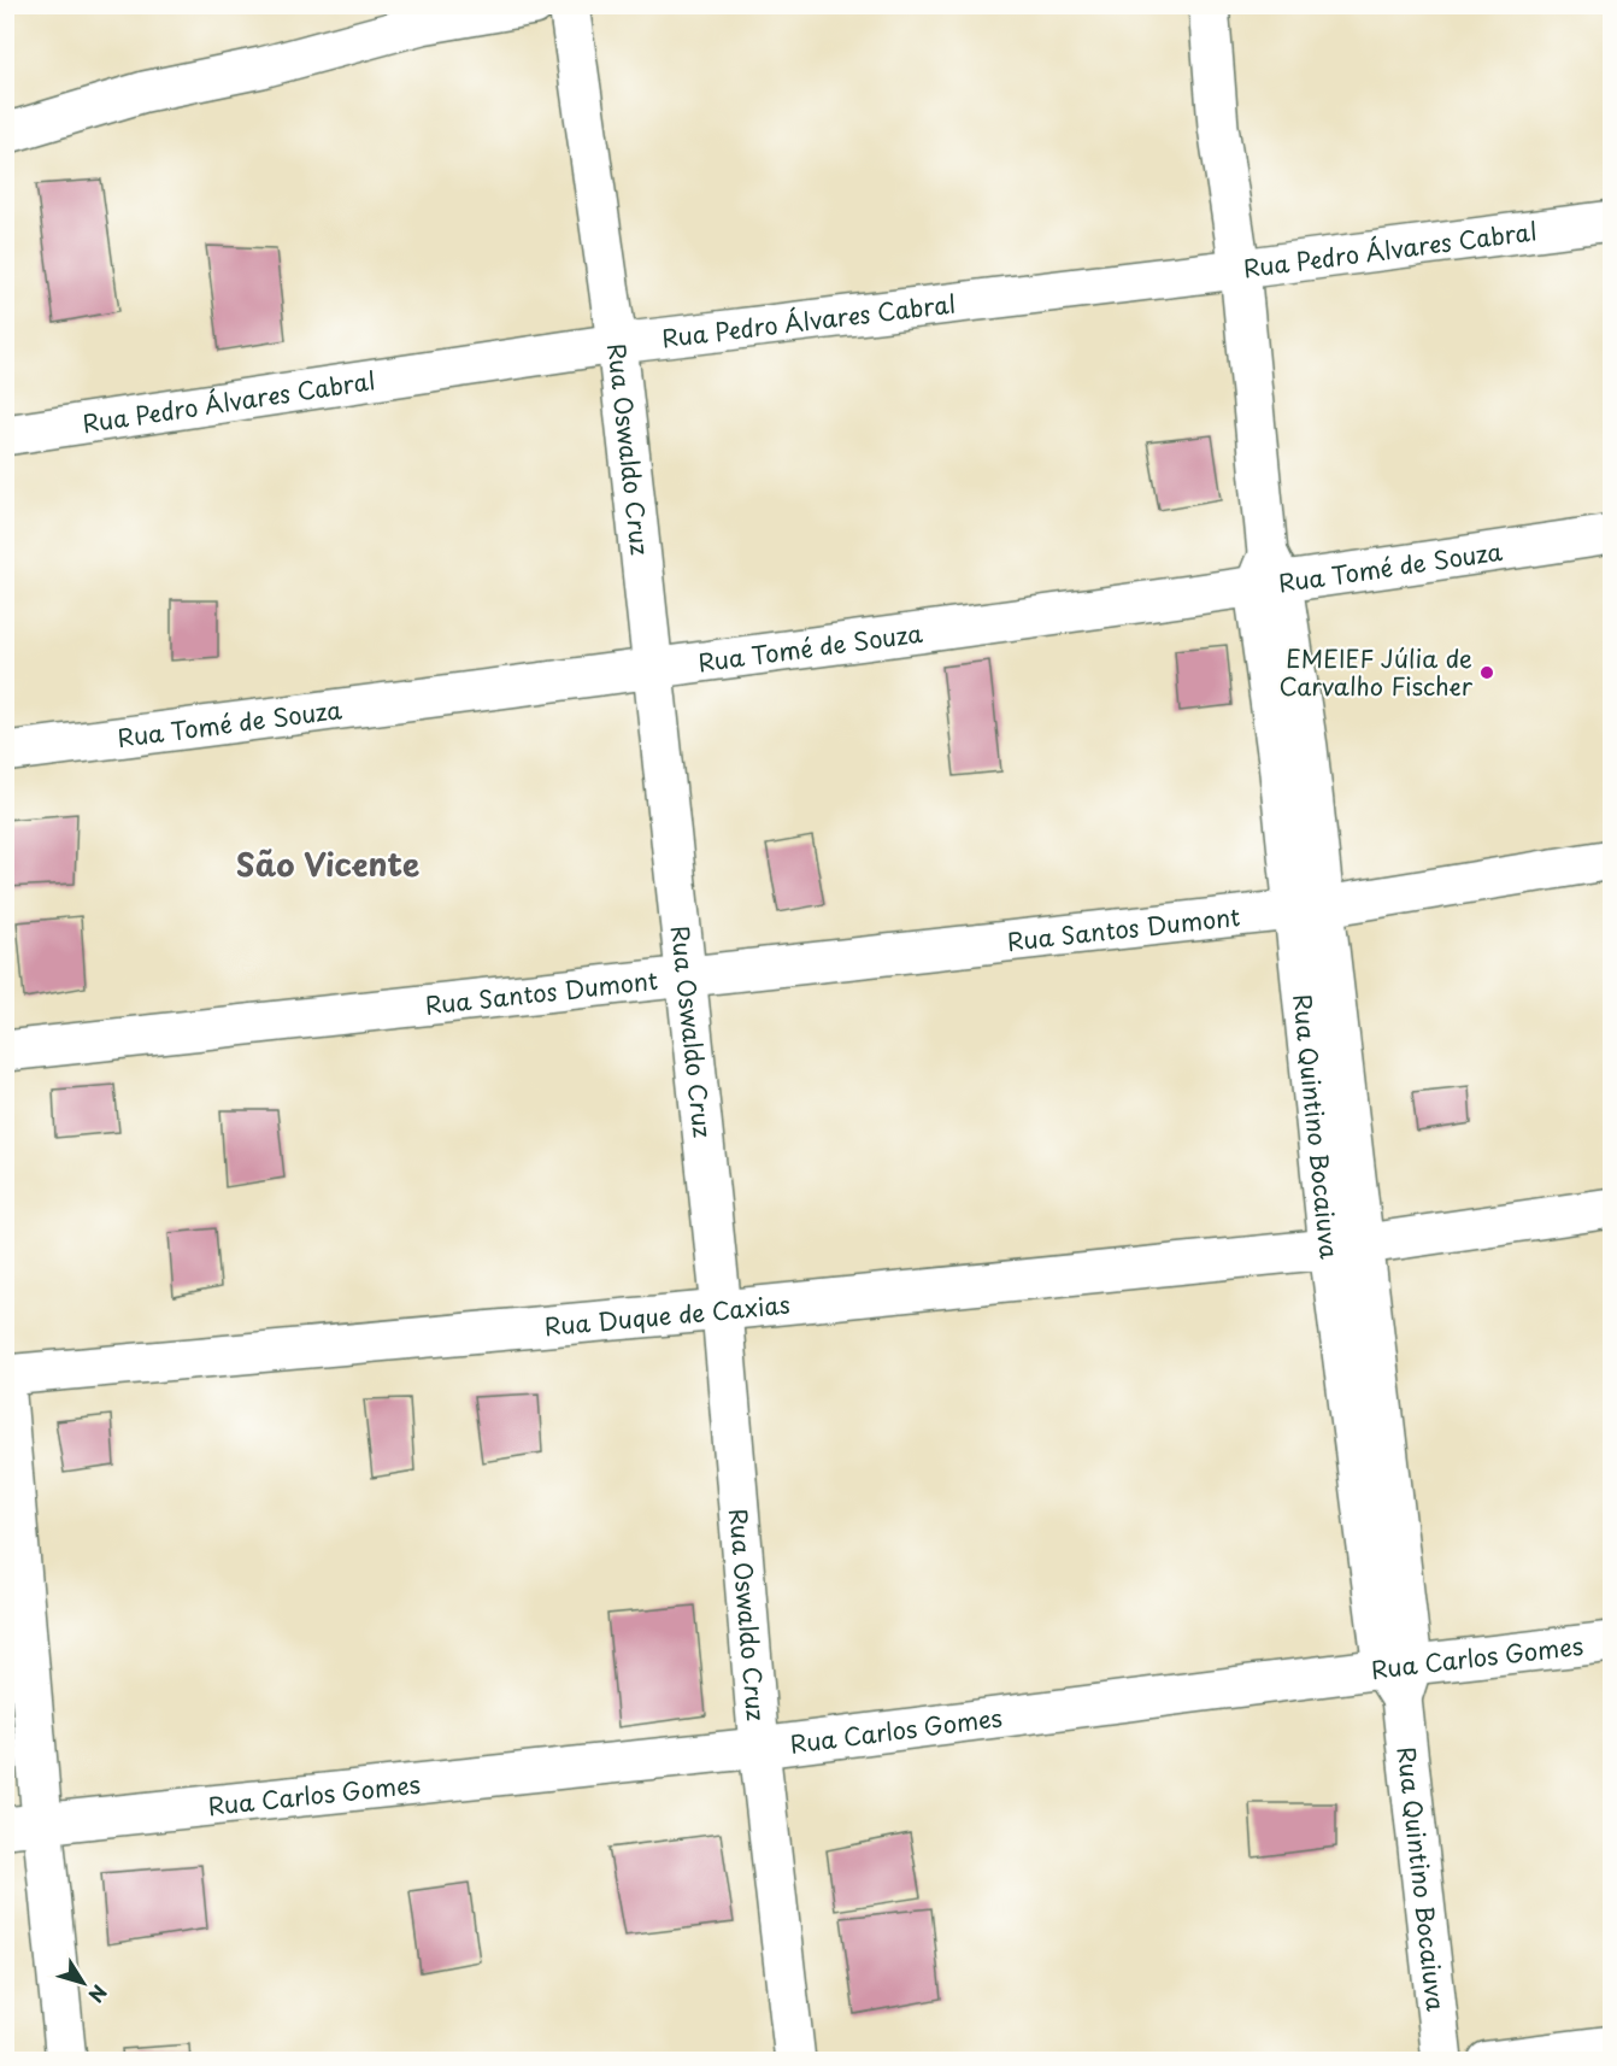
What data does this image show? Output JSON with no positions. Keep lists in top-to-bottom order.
{
  "streets": {
    "street": [
      "Rua Pedro Álvares Cabral",
      "Rua Oswaldo Cruz",
      "Rua Tomé de Souza",
      "Rua Santos Dumont",
      "Rua Quintino Bocaiuva",
      "Rua Duque de Caxias",
      "Rua Carlos Gomes"
    ]
  },
  "crossings": [
    ["Rua Pedro Álvares Cabral", "Rua Oswaldo Cruz"],
    ["Rua Pedro Álvares Cabral", "Rua Quintino Bocaiuva"],
    ["Rua Oswaldo Cruz", "Rua Tomé de Souza"],
    ["Rua Oswaldo Cruz", "Rua Santos Dumont"],
    ["Rua Oswaldo Cruz", "Rua Duque de Caxias"],
    ["Rua Oswaldo Cruz", "Rua Carlos Gomes"],
    ["Rua Tomé de Souza", "Rua Quintino Bocaiuva"],
    ["Rua Santos Dumont", "Rua Quintino Bocaiuva"],
    ["Rua Quintino Bocaiuva", "Rua Duque de Caxias"],
    ["Rua Quintino Bocaiuva", "Rua Carlos Gomes"]
  ],
  "districts": ["São Vicente"],
  "places": ["EMEIEF Júlia de Carvalho Fischer"],
  "north": "bottom right"
}
